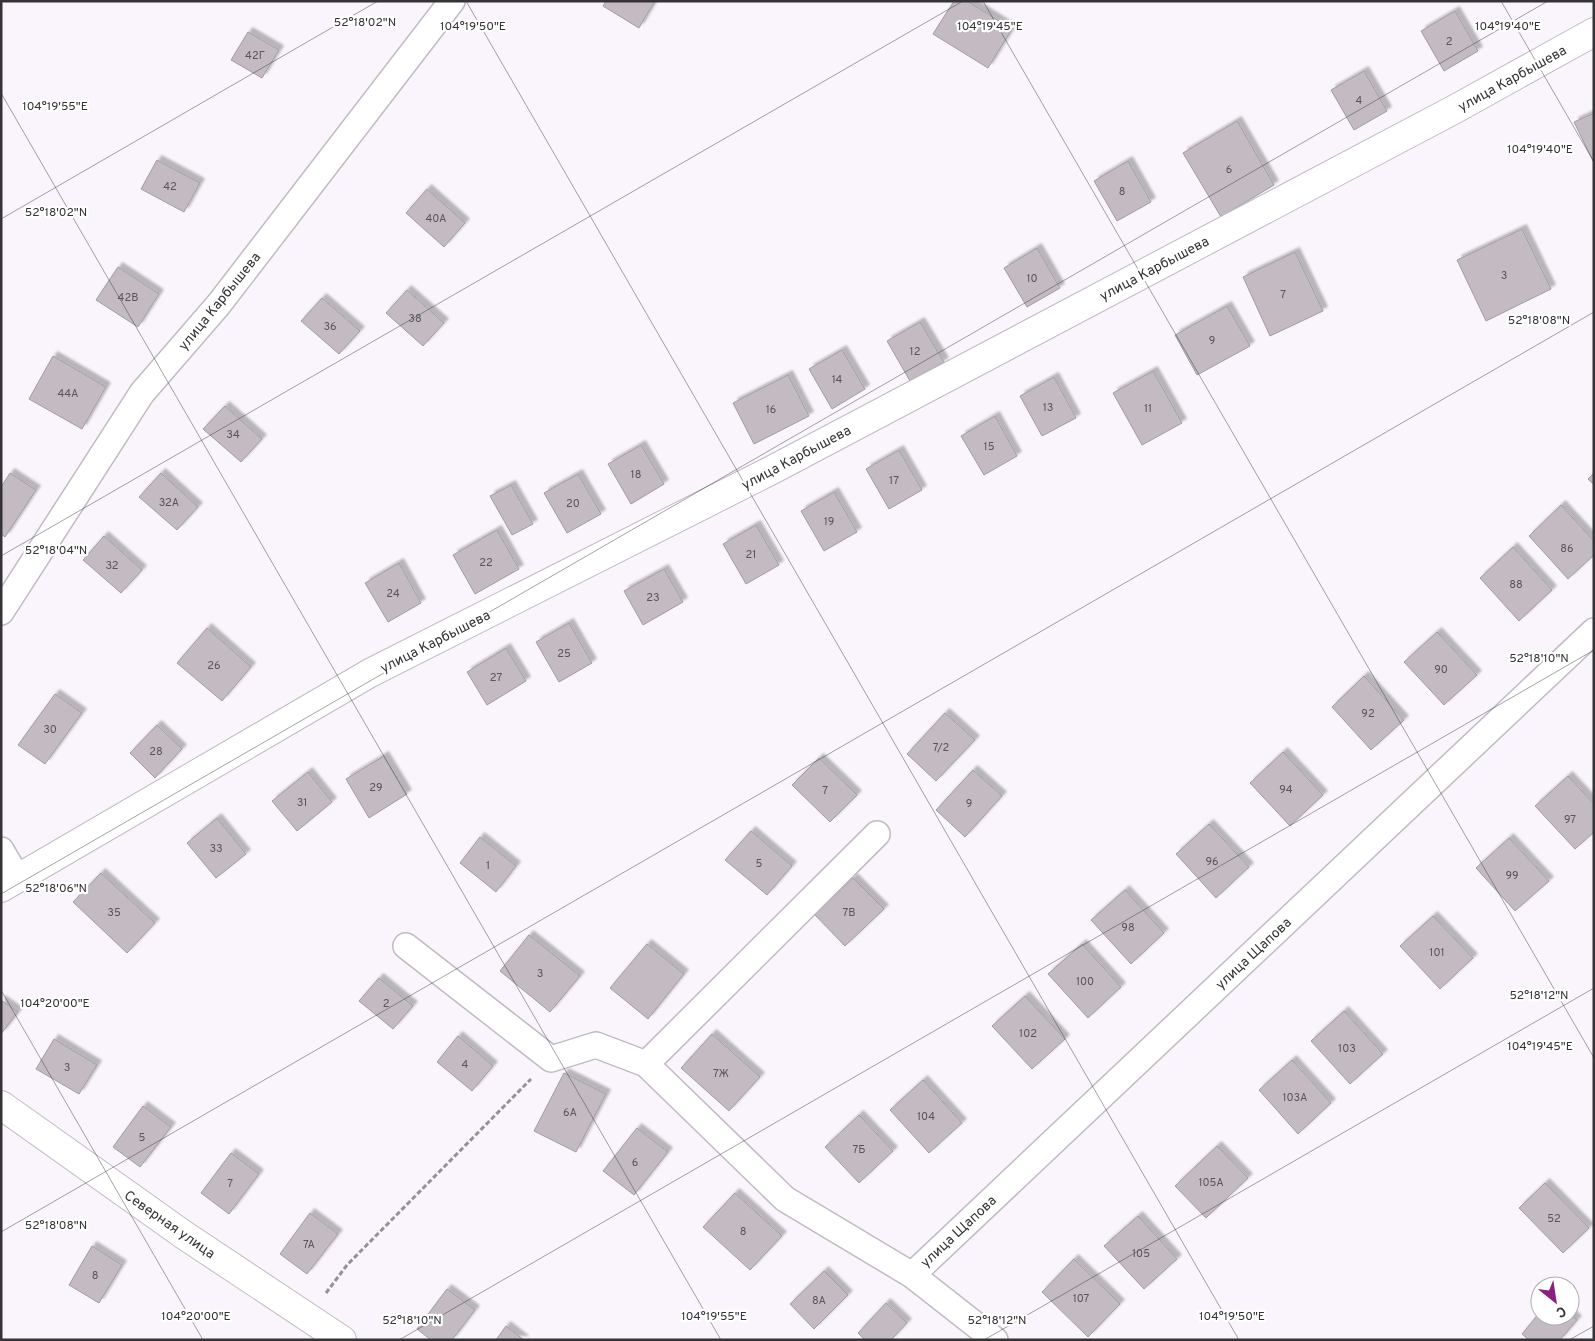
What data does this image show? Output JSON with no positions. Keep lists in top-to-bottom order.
{
  "streets": {
    "main road": ["улица Карбышева", "Северная улица"],
    "street": ["улица Щапова"]
  },
  "house_numbers": [
    "2",
    "42Г",
    "4",
    "6",
    "42",
    "8",
    "40А",
    "3",
    "10",
    "7",
    "42В",
    "38",
    "36",
    "9",
    "12",
    "14",
    "44А",
    "13",
    "11",
    "16",
    "34",
    "15",
    "18",
    "17",
    "32А",
    "20",
    "19",
    "86",
    "21",
    "22",
    "32",
    "88",
    "24",
    "23",
    "25",
    "26",
    "90",
    "27",
    "92",
    "30",
    "7/2",
    "28",
    "29",
    "94",
    "7",
    "31",
    "9",
    "97",
    "33",
    "96",
    "5",
    "1",
    "99",
    "35",
    "7В",
    "98",
    "101",
    "3",
    "100",
    "2",
    "102",
    "103",
    "4",
    "3",
    "7Ж",
    "103А",
    "6А",
    "104",
    "5",
    "7Б",
    "6",
    "105А",
    "7",
    "52",
    "8",
    "7А",
    "105",
    "8",
    "107",
    "8А"
  ],
  "north": "bottom right",
  "coordinates": [
    "52°18'02\"N",
    "104°19'45\"E",
    "104°19'50\"E",
    "104°19'40\"E",
    "104°19'55\"E",
    "52°18'08\"N",
    "52°18'04\"N",
    "52°18'10\"N",
    "52°18'06\"N",
    "52°18'12\"N",
    "104°20'00\"E"
  ]
}
